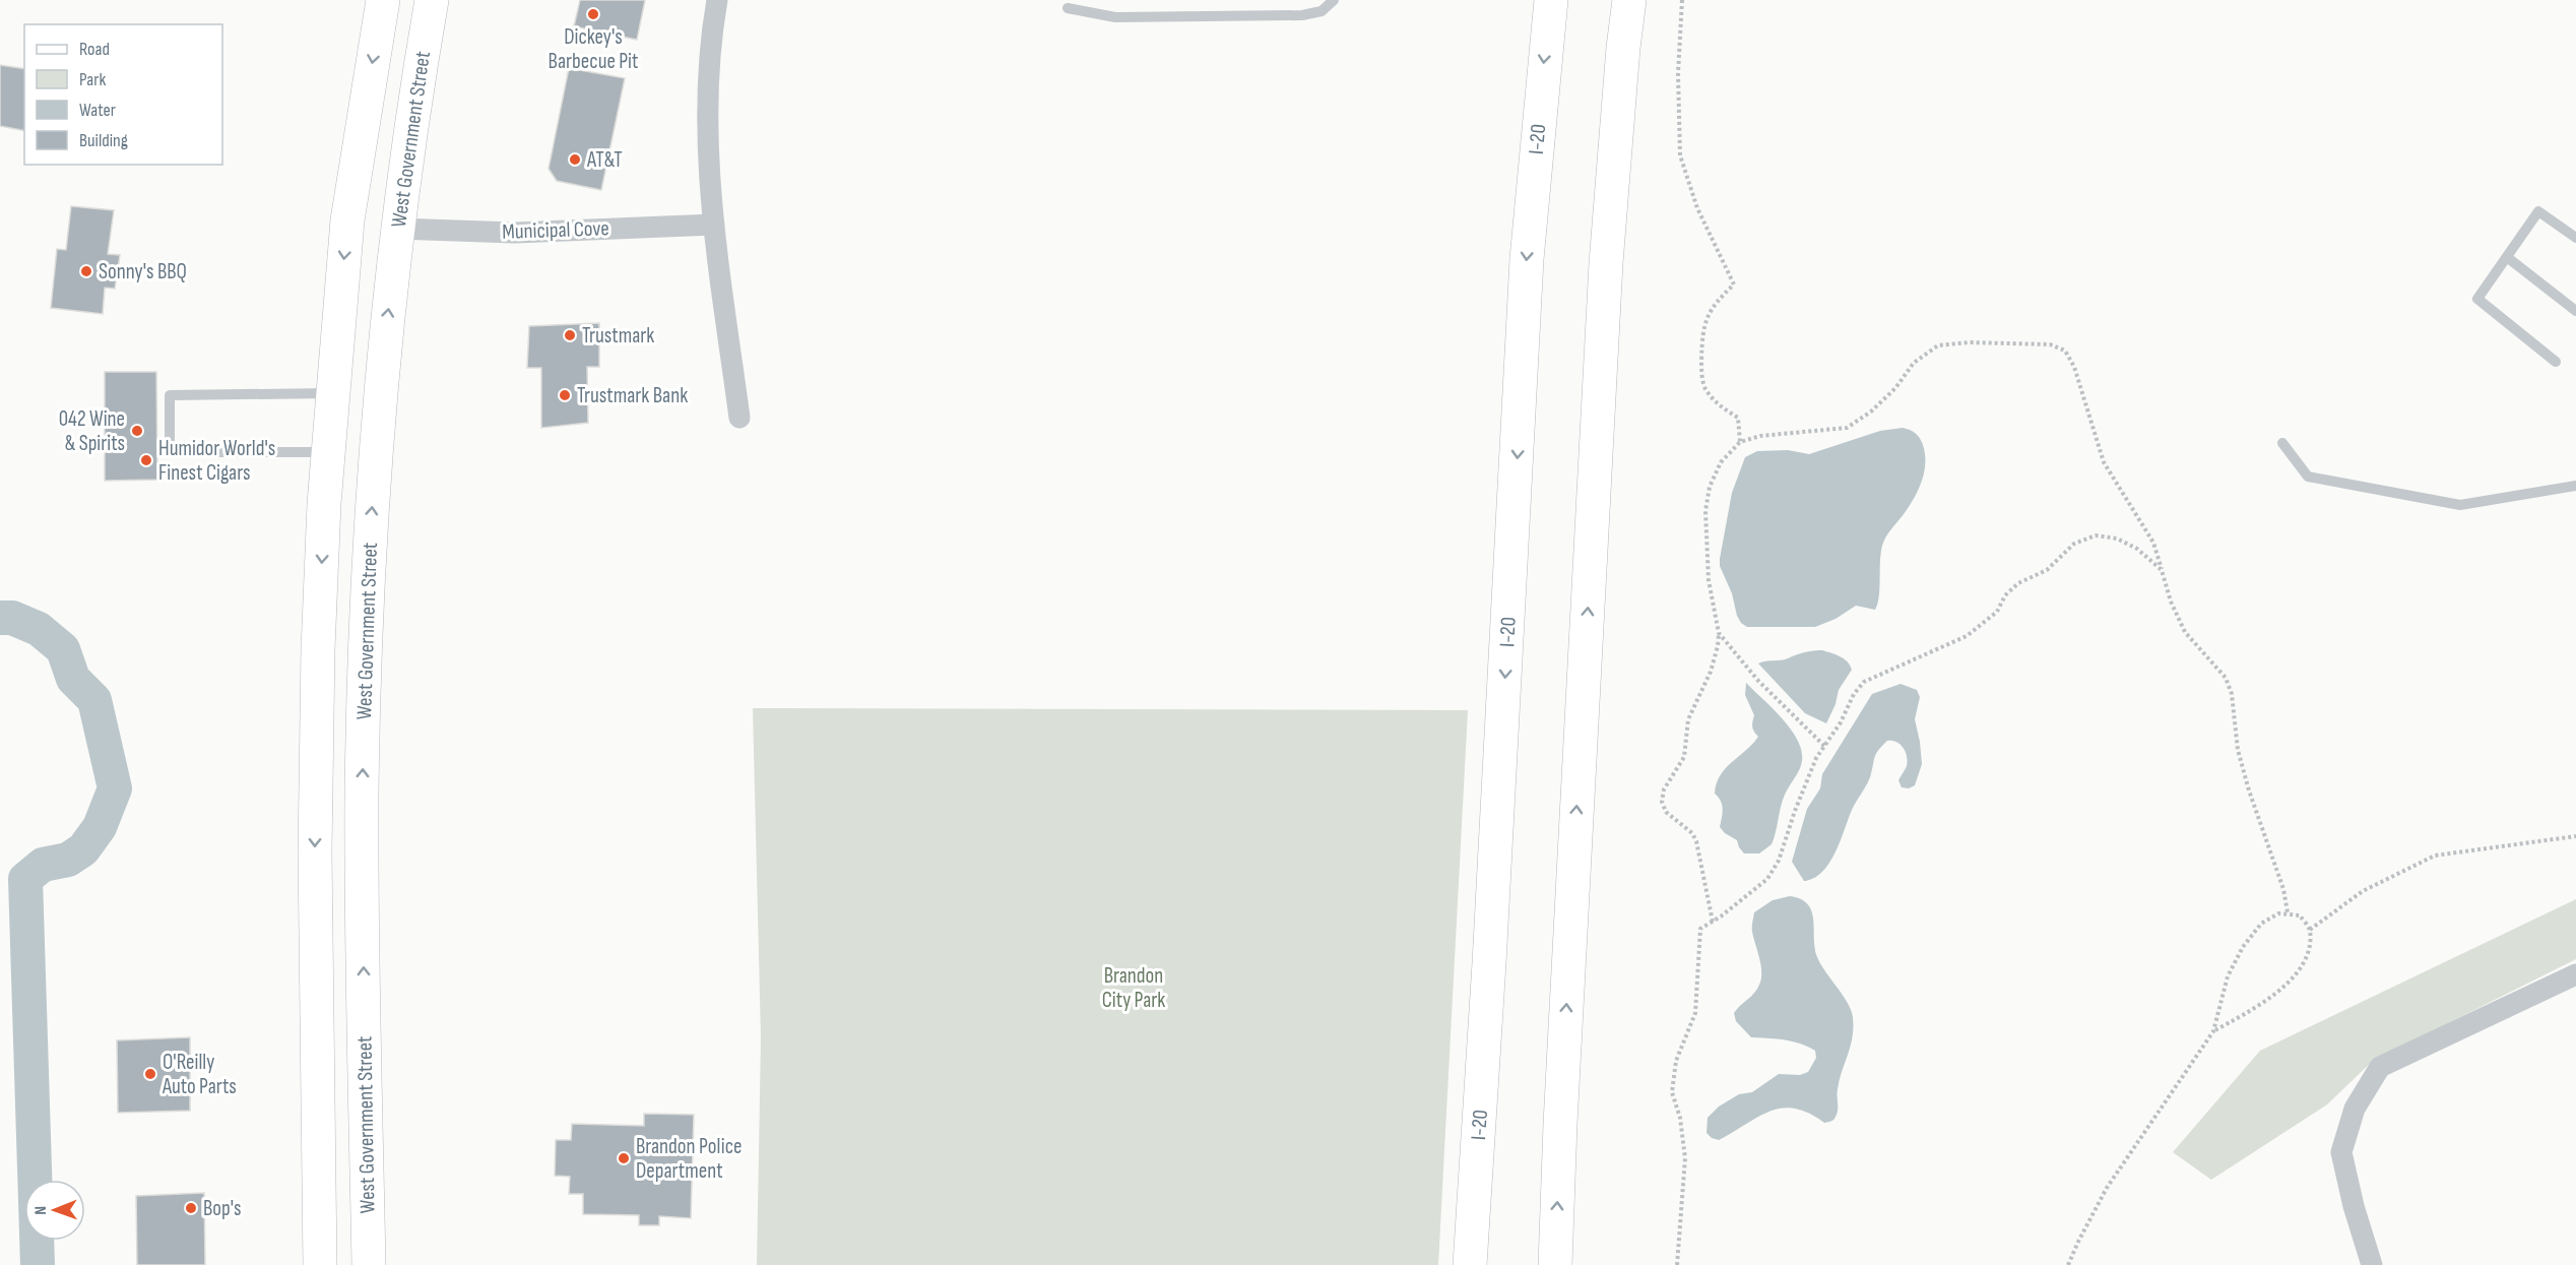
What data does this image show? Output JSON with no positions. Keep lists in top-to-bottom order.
{
  "streets": {
    "main road": ["West Government Street", "I-20"],
    "street": ["Municipal Cove"]
  },
  "crossings": [
    ["West Government Street", "Municipal Cove"]
  ],
  "parks": ["Brandon City Park"],
  "places": [
    "Dickey's Barbecue Pit",
    "AT&T",
    "Sonny's BBQ",
    "Trustmark",
    "Trustmark Bank",
    "042 Wine & Spirits",
    "Humidor World's Finest Cigars",
    "O'Reilly Auto Parts",
    "Brandon Police Department",
    "Bop's"
  ],
  "legend": [
    "Road",
    "Park",
    "Water",
    "Building"
  ],
  "north": "left"
}
